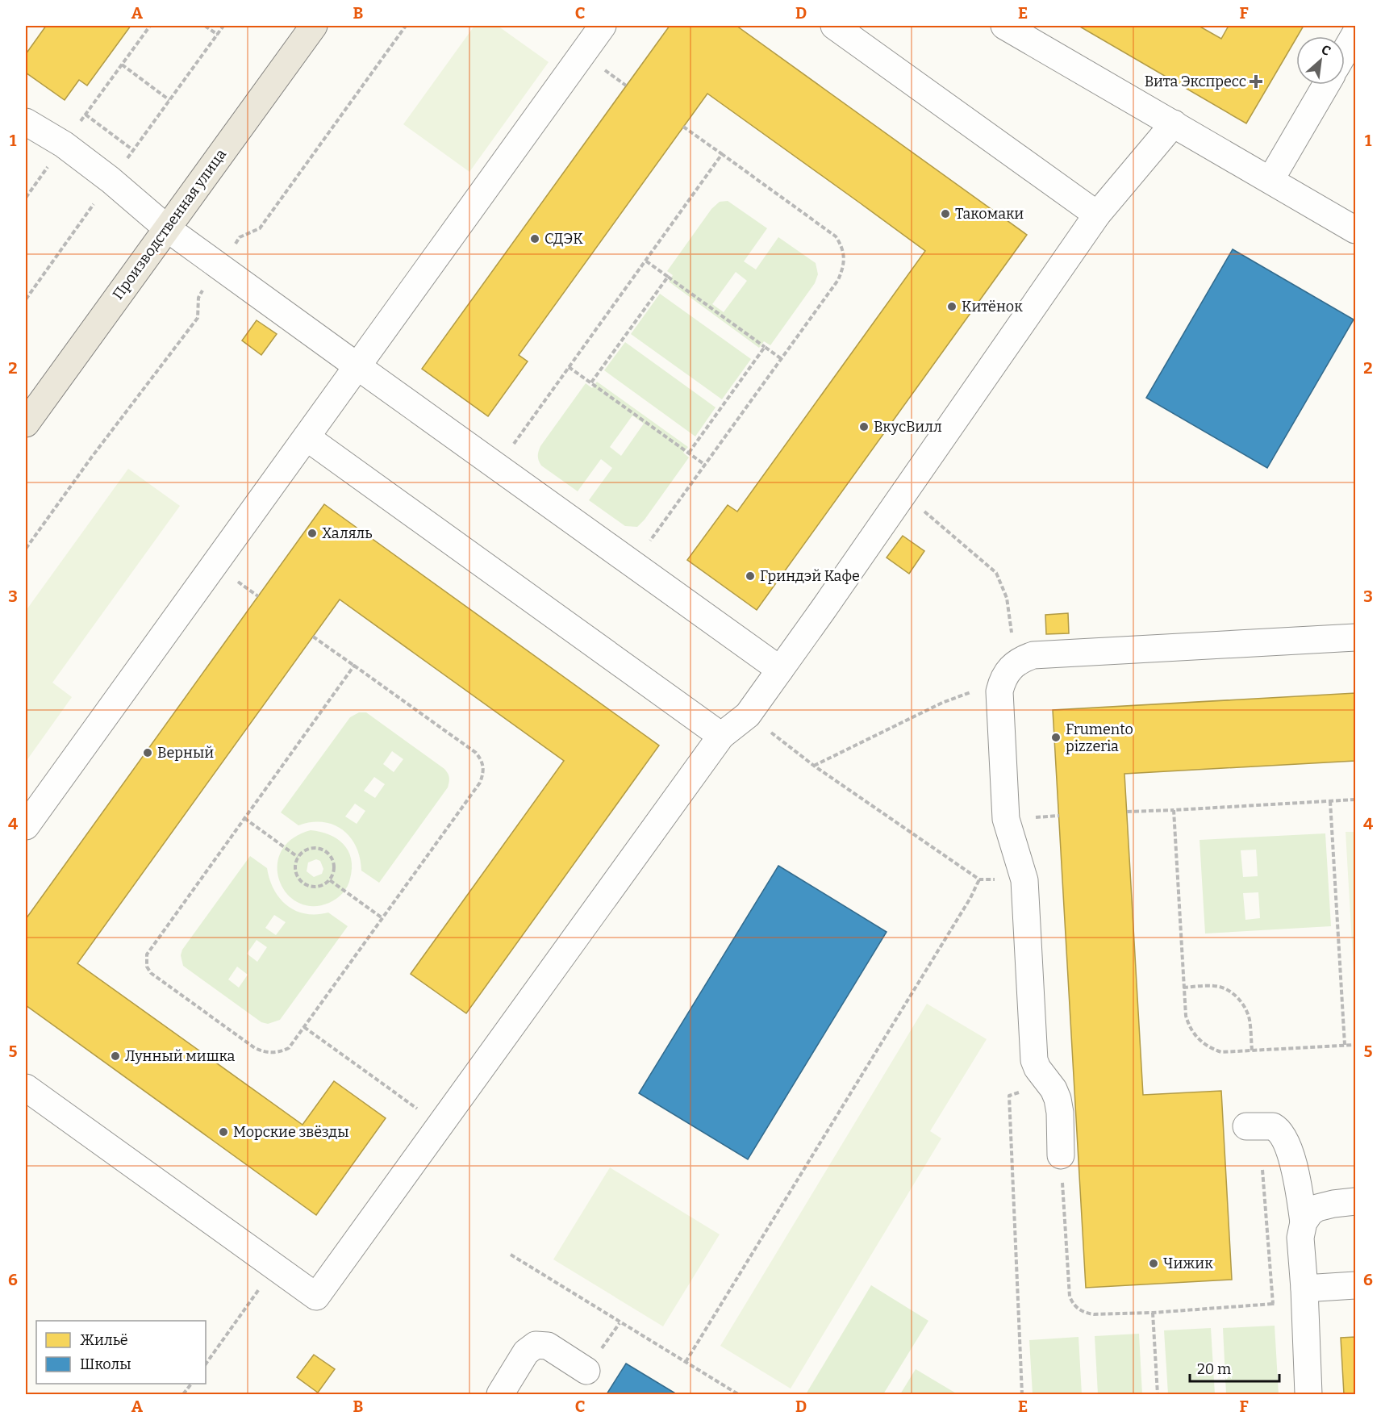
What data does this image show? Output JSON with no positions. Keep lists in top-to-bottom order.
{
  "streets": {
    "main road": ["Производственная улица"]
  },
  "places": {
    "health": ["Вита Экспресс"],
    "other": [
      "Такомаки",
      "СДЭК",
      "Китёнок",
      "ВкусВилл",
      "Халяль",
      "Гриндэй Кафе",
      "Frumento pizzeria",
      "Верный",
      "Лунный мишка",
      "Морские звёзды",
      "Чижик"
    ]
  },
  "legend": ["Жильё", "Школы"],
  "scale_bar": "20 m",
  "north": "top right",
  "grid": {
    "columns": [
      "A",
      "B",
      "C",
      "D",
      "E",
      "F"
    ],
    "rows": [
      "1",
      "2",
      "3",
      "4",
      "5",
      "6"
    ]
  }
}
